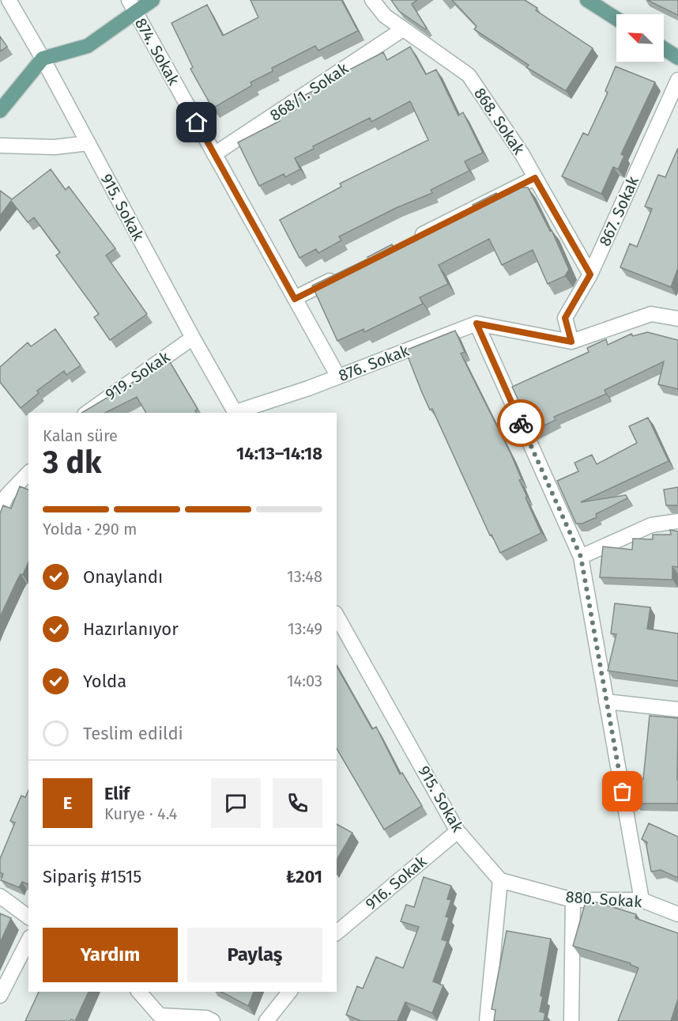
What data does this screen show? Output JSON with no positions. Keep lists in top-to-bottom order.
{
  "streets": {
    "street": [
      "874. Sokak",
      "868/1. Sokak",
      "868. Sokak",
      "915. Sokak",
      "867. Sokak",
      "876. Sokak",
      "919. Sokak",
      "916. Sokak",
      "880. Sokak"
    ]
  },
  "crossings": [
    ["874. Sokak", "868/1. Sokak"],
    ["874. Sokak", "876. Sokak"],
    ["868/1. Sokak", "868. Sokak"],
    ["868. Sokak", "867. Sokak"],
    ["915. Sokak", "876. Sokak"],
    ["915. Sokak", "919. Sokak"],
    ["915. Sokak", "916. Sokak"],
    ["915. Sokak", "880. Sokak"]
  ],
  "north": "top left",
  "page": {
    "heading": ["3 dk", "Kalan süre", "14:13–14:18"],
    "panel": [
      "Elif",
      "Kurye · 4.4",
      "Sipariş #1515",
      "₺201"
    ],
    "bar": "Yolda · 290 m",
    "list": [
      ["Onaylandı", "13:48"],
      ["Hazırlanıyor", "13:49"],
      ["Yolda", "14:03"],
      "Teslim edildi"
    ],
    "round": "E",
    "buttons": ["Yardım", "Paylaş"]
  }
}
